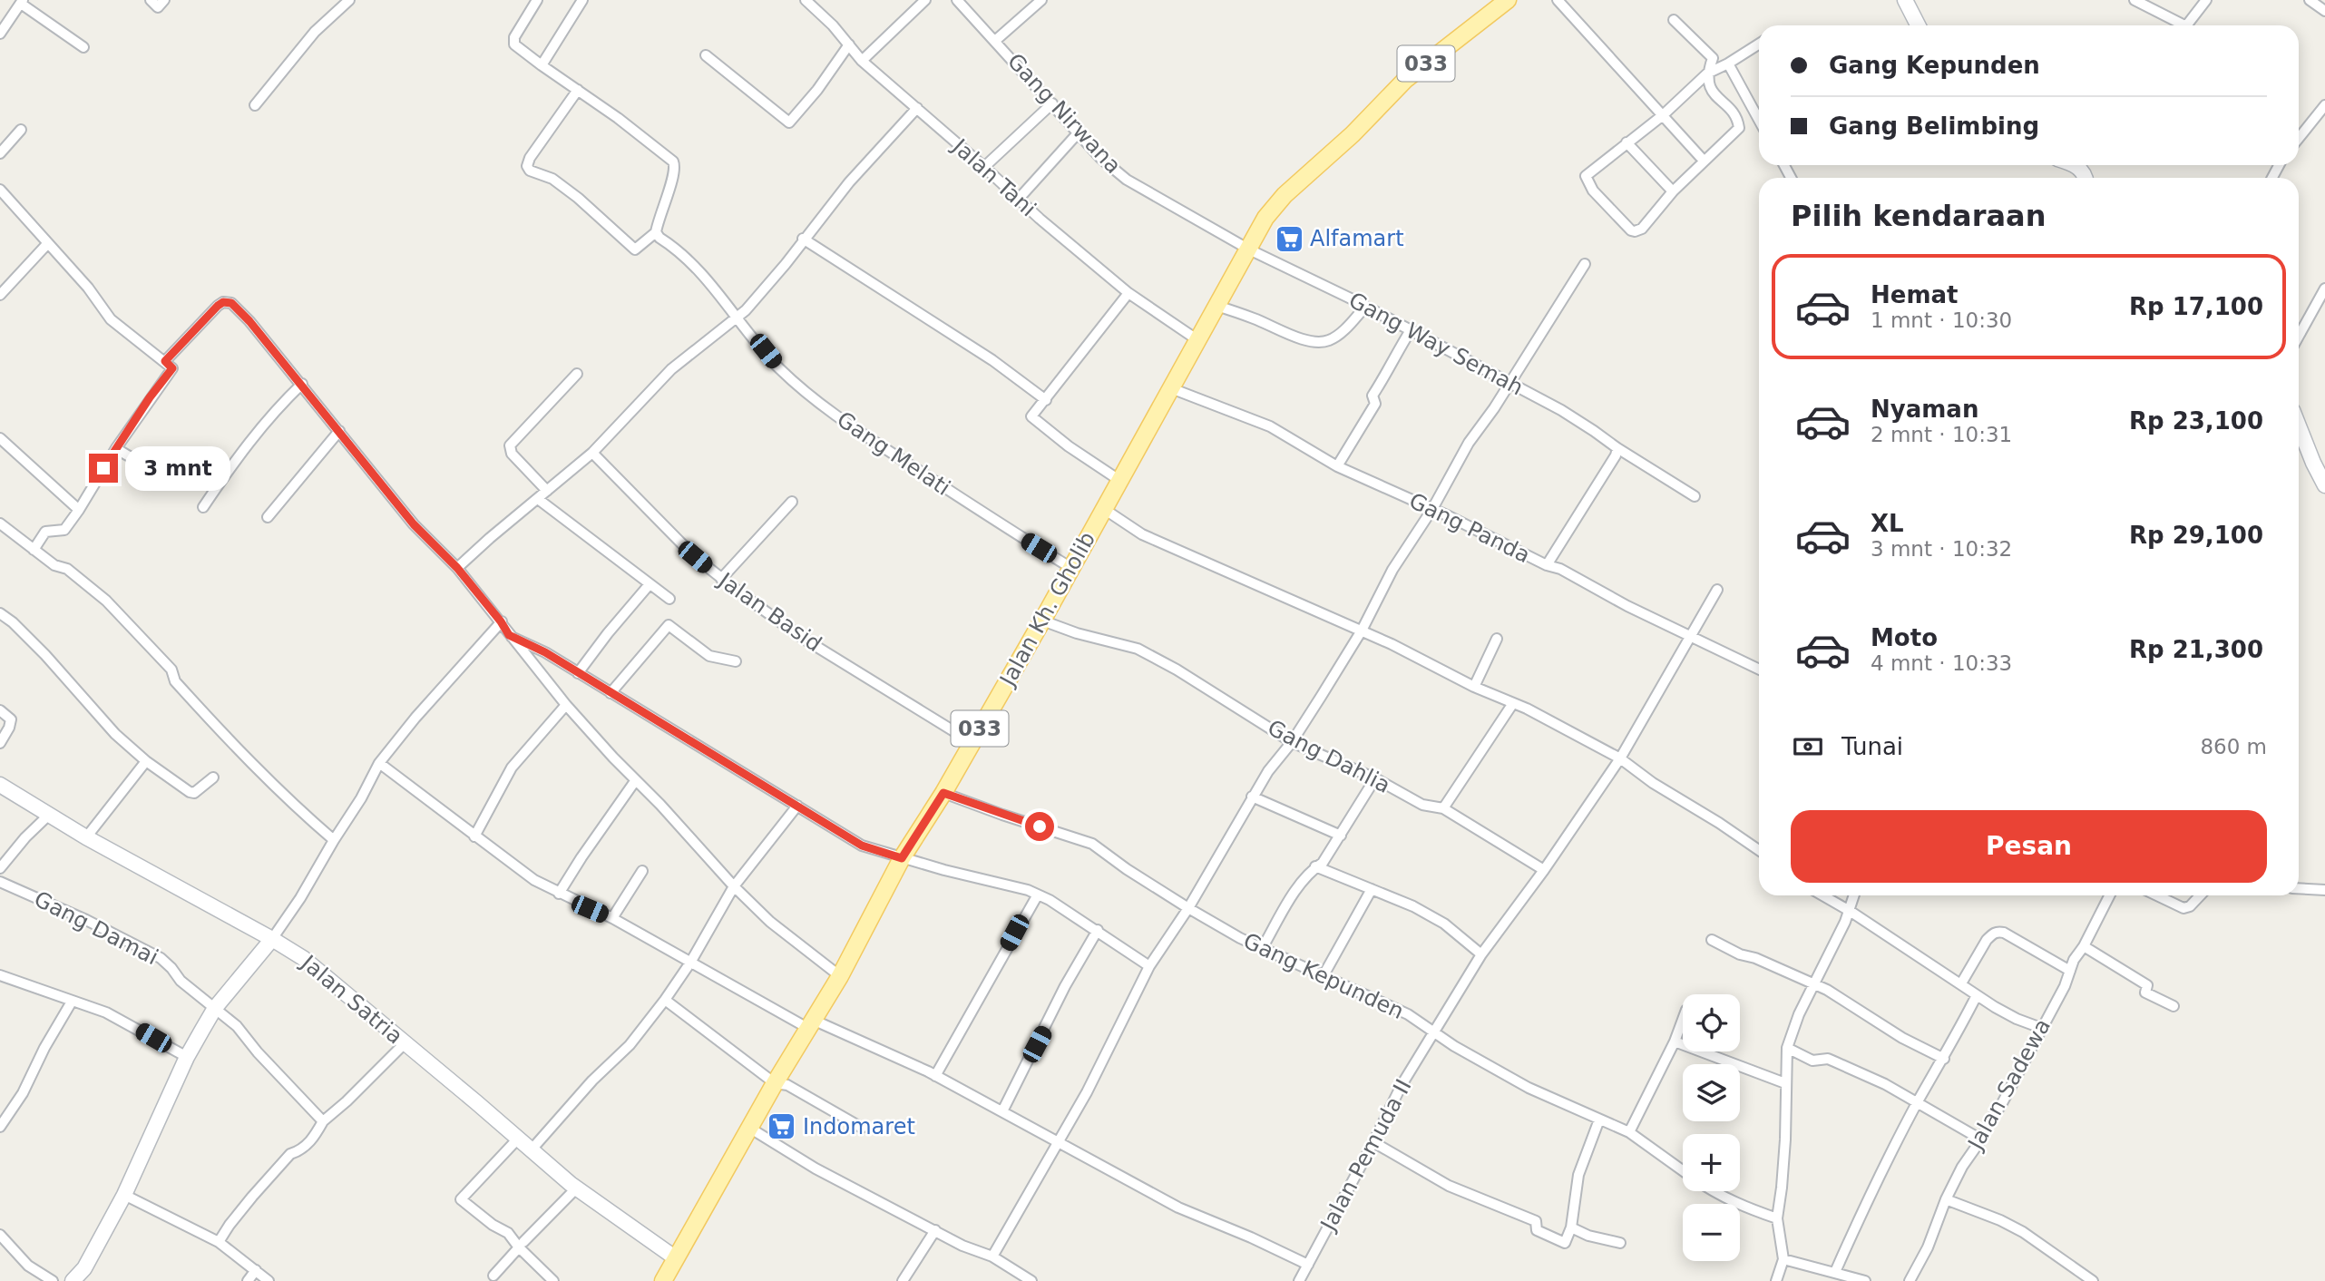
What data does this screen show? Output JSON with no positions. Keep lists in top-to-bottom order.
{
  "streets": {
    "main road": ["033", "Jalan Kh. Gholib"],
    "street": [
      "Gang Nirwana",
      "Jalan Tani",
      "Gang Way Semah",
      "Gang Melati",
      "Gang Panda",
      "Jalan Basid",
      "Gang Dahlia",
      "Gang Damai",
      "Gang Kepunden",
      "Jalan Satria",
      "Jalan Sadewa",
      "Jalan Pemuda II"
    ]
  },
  "crossings": [
    ["Gang Nirwana", "Gang Way Semah"],
    ["Gang Nirwana", "Jalan Kh. Gholib"],
    ["Jalan Tani", "Jalan Kh. Gholib"],
    ["Gang Way Semah", "Jalan Kh. Gholib"],
    ["Gang Melati", "Jalan Kh. Gholib"],
    ["Gang Panda", "Jalan Kh. Gholib"],
    ["Gang Panda", "Jalan Pemuda II"],
    ["Jalan Kh. Gholib", "Jalan Basid"],
    ["Jalan Kh. Gholib", "Gang Dahlia"],
    ["Jalan Kh. Gholib", "Gang Kepunden"],
    ["Jalan Kh. Gholib", "Jalan Satria"],
    ["Gang Dahlia", "Jalan Pemuda II"],
    ["Gang Kepunden", "Jalan Pemuda II"]
  ],
  "places": {
    "supermarket": ["Alfamart", "Indomaret"]
  },
  "page": {
    "banner": ["Gang Kepunden", "Gang Belimbing"],
    "heading": "Pilih kendaraan",
    "list": [
      {
        "name": "Hemat",
        "note": "1 mnt · 10:30",
        "value": "Rp 17,100"
      },
      {
        "name": "Nyaman",
        "note": "2 mnt · 10:31",
        "value": "Rp 23,100"
      },
      {
        "name": "XL",
        "note": "3 mnt · 10:32",
        "value": "Rp 29,100"
      },
      {
        "name": "Moto",
        "note": "4 mnt · 10:33",
        "value": "Rp 21,300"
      }
    ],
    "bubble": "3 mnt",
    "pay": ["Tunai", "860 m"],
    "buttons": "Pesan",
    "map_buttons": ["+", "−"]
  }
}
